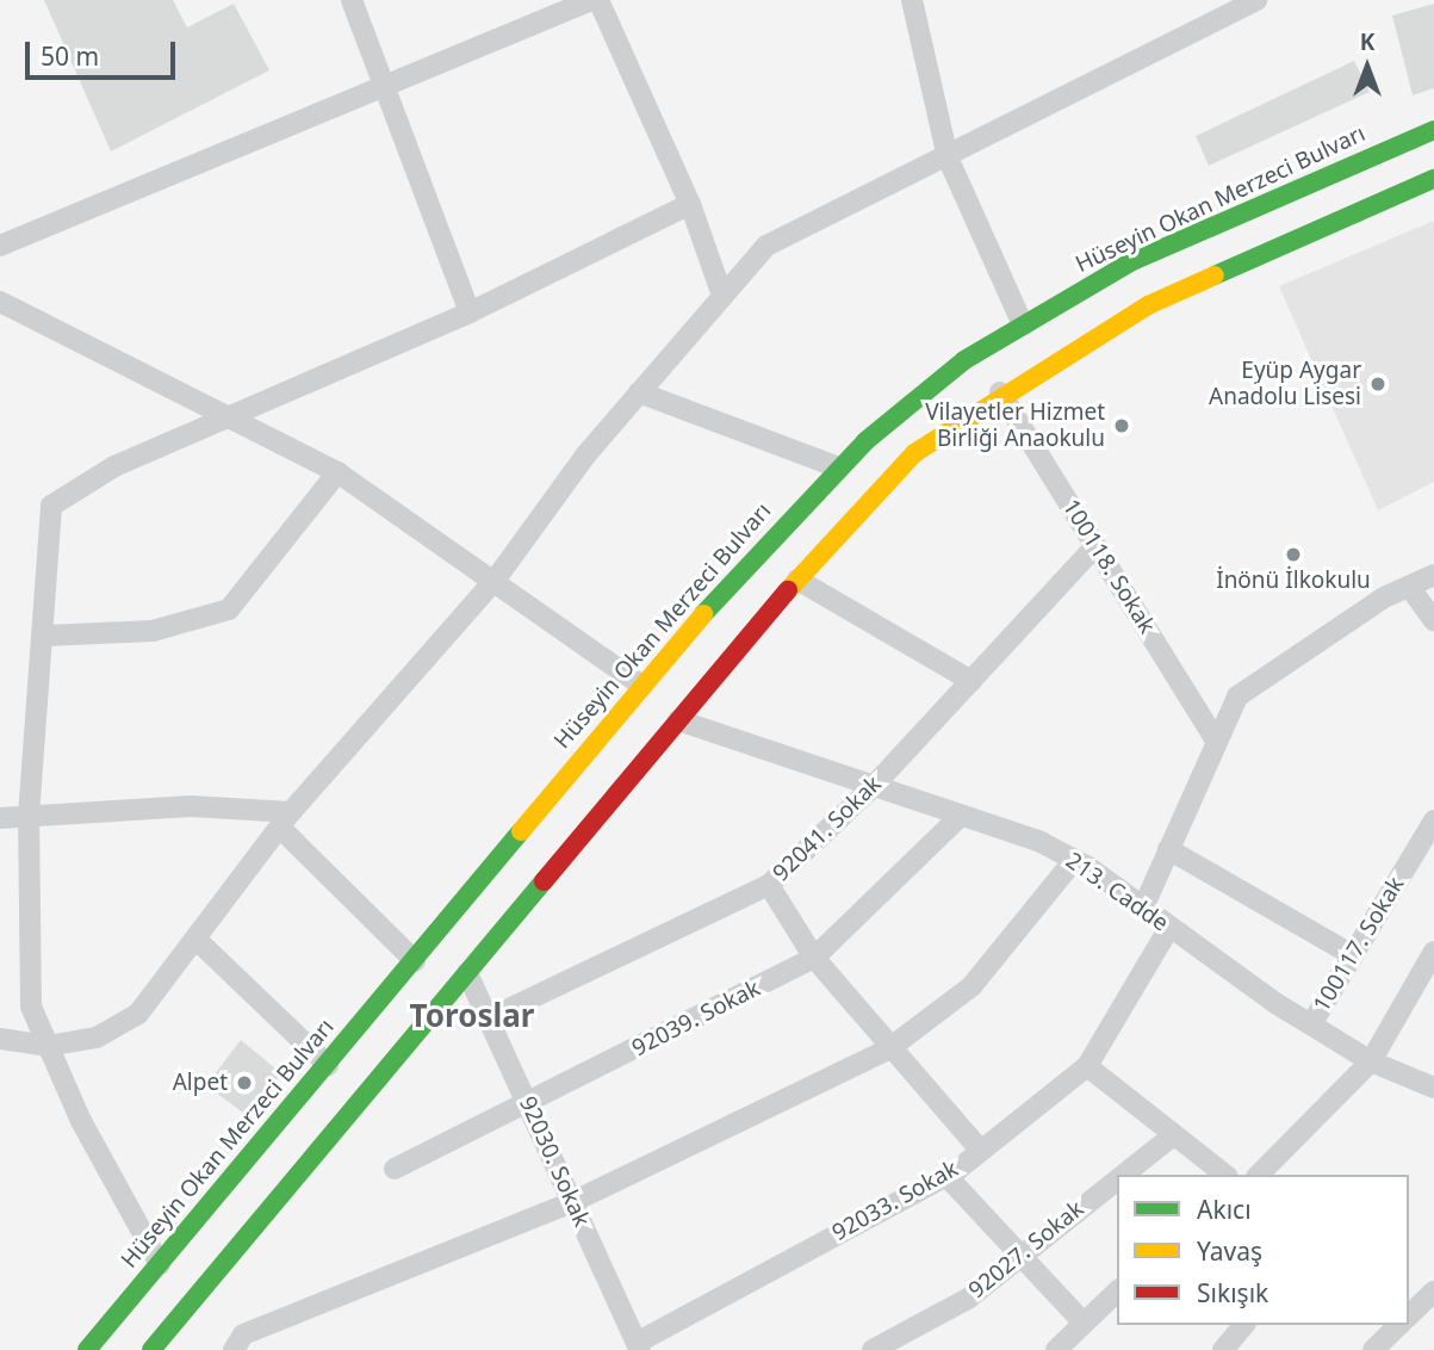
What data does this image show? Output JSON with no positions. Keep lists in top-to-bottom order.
{
  "streets": {
    "main road": ["Hüseyin Okan Merzeci Bulvarı"],
    "street": [
      "100118. Sokak",
      "92041. Sokak",
      "213. Cadde",
      "100117. Sokak",
      "92039. Sokak",
      "92030. Sokak",
      "92033. Sokak",
      "92027. Sokak"
    ]
  },
  "crossings": [
    ["100118. Sokak", "92041. Sokak"],
    ["92041. Sokak", "213. Cadde"],
    ["92041. Sokak", "92030. Sokak"],
    ["213. Cadde", "100117. Sokak"],
    ["213. Cadde", "92039. Sokak"],
    ["213. Cadde", "92033. Sokak"],
    ["92039. Sokak", "92030. Sokak"],
    ["92030. Sokak", "92033. Sokak"]
  ],
  "districts": ["Toroslar"],
  "places": [
    "Eyüp Aygar Anadolu Lisesi",
    "Vilayetler Hizmet Birliği Anaokulu",
    "İnönü İlkokulu",
    "Alpet"
  ],
  "legend": ["Akıcı", "Yavaş", "Sıkışık"],
  "scale_bar": "50 m",
  "north": "top"
}
